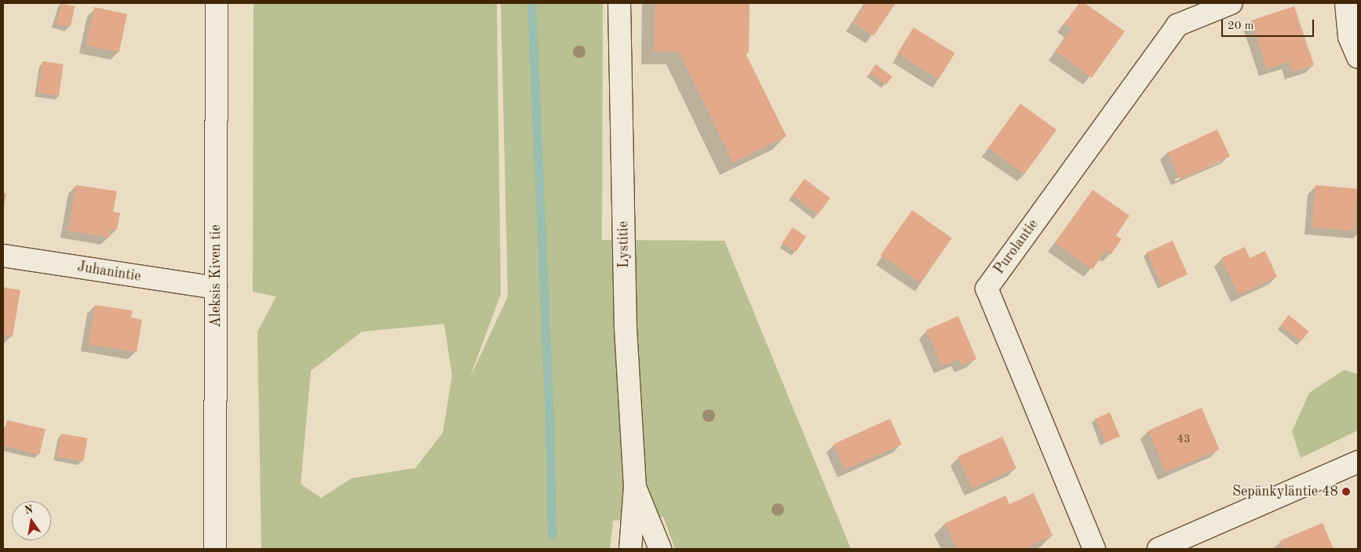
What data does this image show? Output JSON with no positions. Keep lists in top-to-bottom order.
{
  "streets": {
    "street": [
      "Lystitie",
      "Purolantie",
      "Juhanintie",
      "Aleksis Kiven tie"
    ]
  },
  "crossings": [
    ["Juhanintie", "Aleksis Kiven tie"]
  ],
  "places": ["Sepänkyläntie 48"],
  "house_numbers": ["43"],
  "scale_bar": "20 m",
  "north": "top"
}
